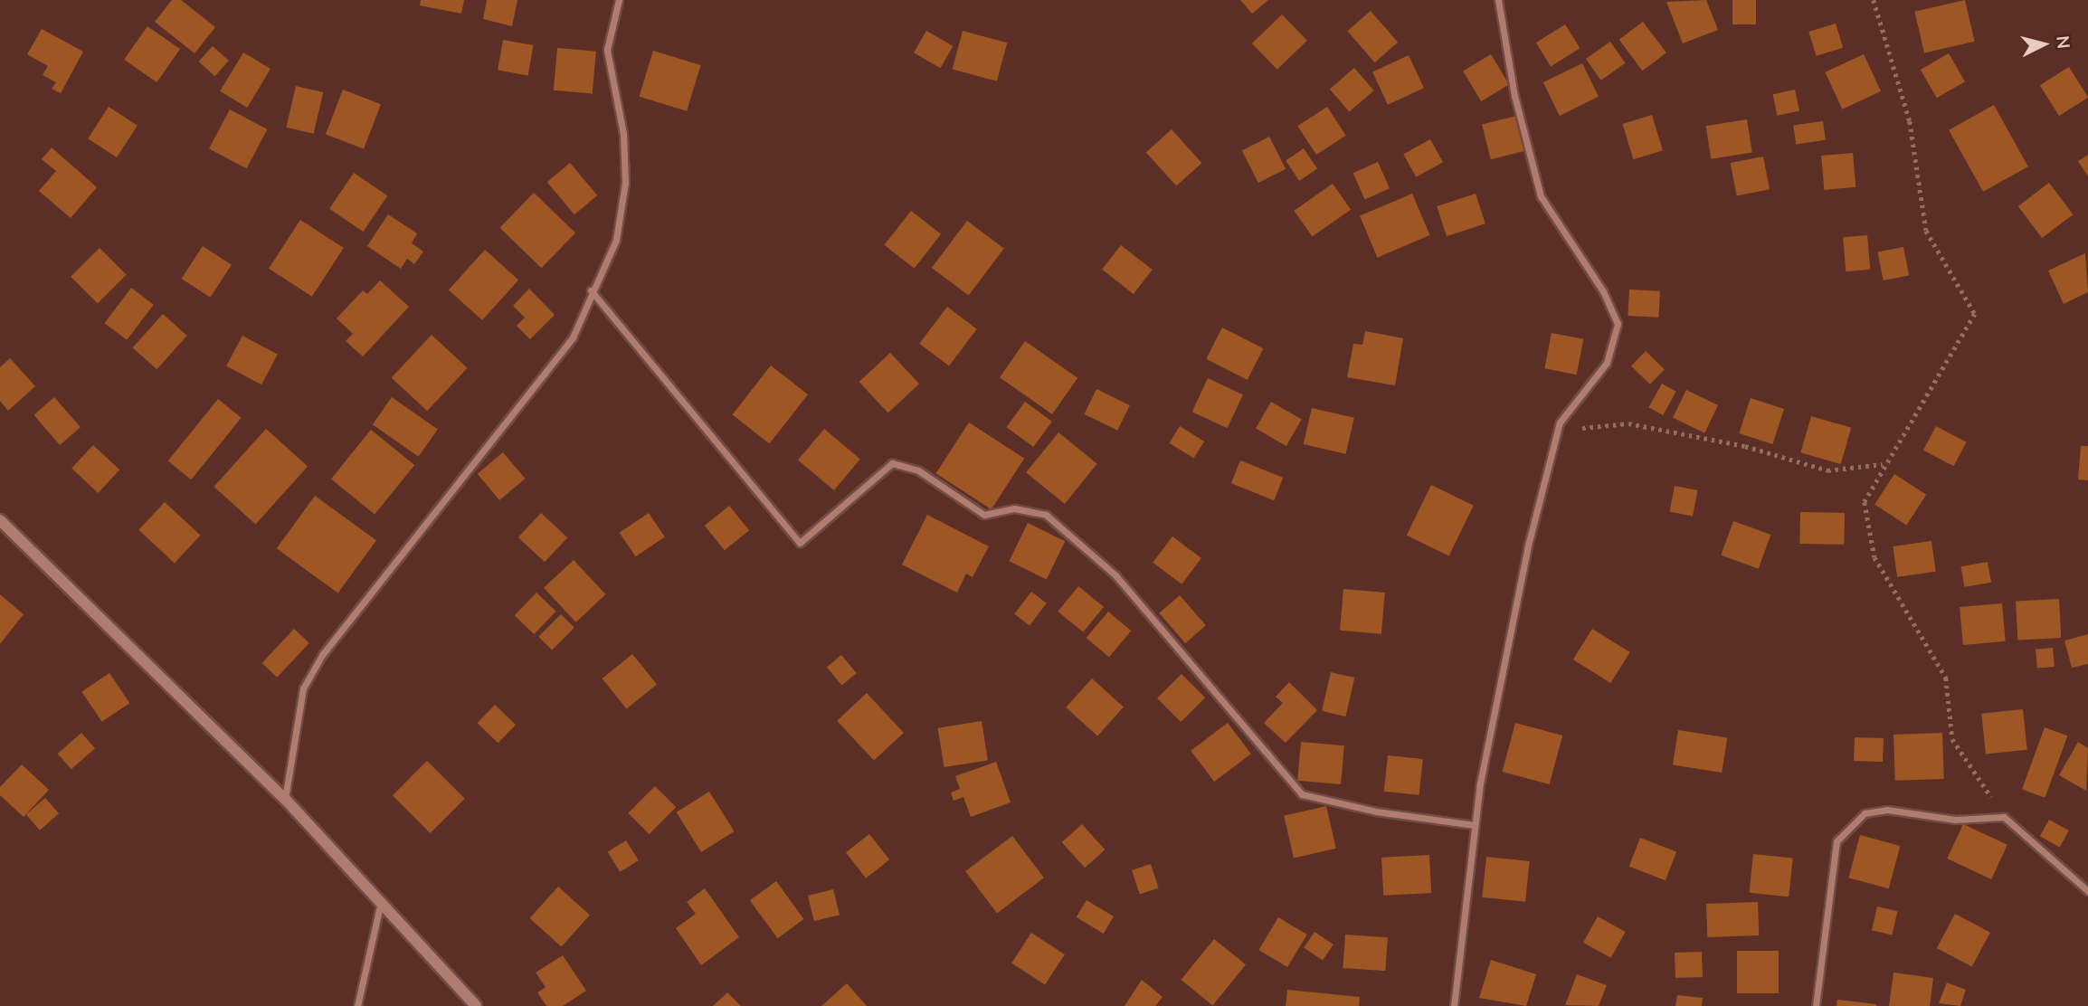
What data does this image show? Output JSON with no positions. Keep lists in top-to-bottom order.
{
  "north": "right"
}
